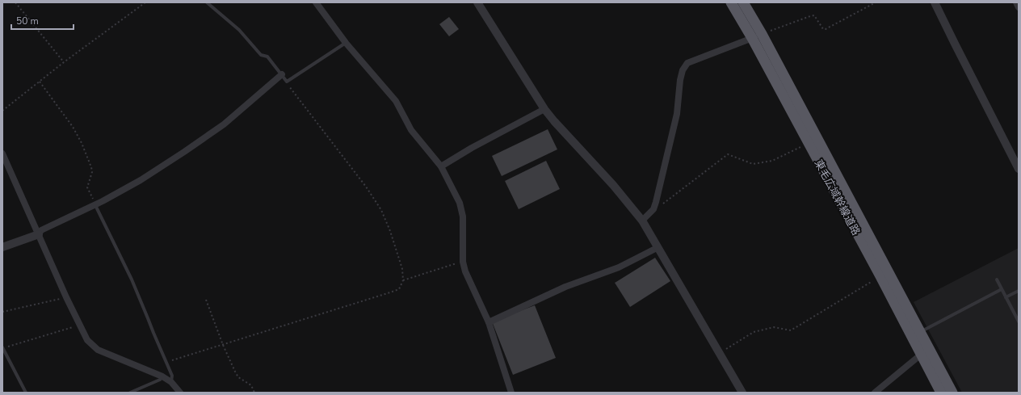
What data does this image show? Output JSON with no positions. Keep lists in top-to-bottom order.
{
  "streets": {
    "highway": ["東毛広域幹線道路"]
  },
  "scale_bar": "50 m"
}
